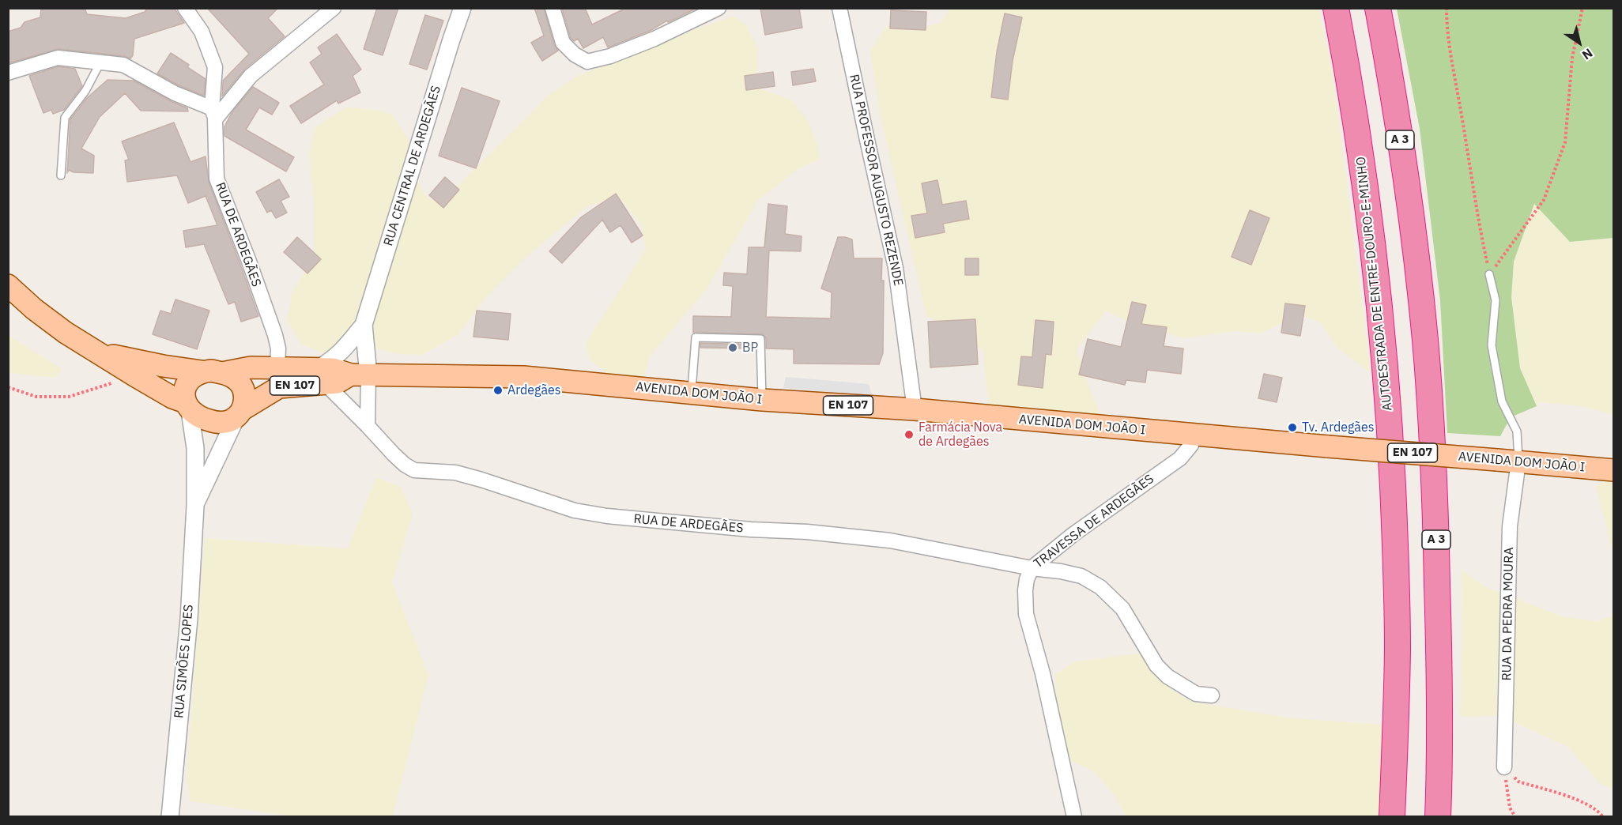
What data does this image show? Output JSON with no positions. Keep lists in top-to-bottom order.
{
  "streets": {
    "highway": ["A 3", "AUTOESTRADA DE ENTRE-DOURO-E-MINHO"],
    "main road": ["EN 107", "AVENIDA DOM JOÃO I"],
    "street": [
      "RUA CENTRAL DE ARDEGÃES",
      "RUA PROFESSOR AUGUSTO REZENDE",
      "RUA DE ARDEGÃES",
      "TRAVESSA DE ARDEGÃES",
      "RUA DA PEDRA MOURA",
      "RUA SIMÕES LOPES"
    ]
  },
  "crossings": [
    ["RUA CENTRAL DE ARDEGÃES", "RUA DE ARDEGÃES"],
    ["RUA CENTRAL DE ARDEGÃES", "AVENIDA DOM JOÃO I"],
    ["RUA PROFESSOR AUGUSTO REZENDE", "AVENIDA DOM JOÃO I"],
    ["RUA DE ARDEGÃES", "AVENIDA DOM JOÃO I"],
    ["RUA DE ARDEGÃES", "TRAVESSA DE ARDEGÃES"],
    ["EN 107", "AVENIDA DOM JOÃO I"],
    ["EN 107", "RUA SIMÕES LOPES"],
    ["AVENIDA DOM JOÃO I", "TRAVESSA DE ARDEGÃES"],
    ["AVENIDA DOM JOÃO I", "RUA DA PEDRA MOURA"],
    ["AVENIDA DOM JOÃO I", "RUA SIMÕES LOPES"]
  ],
  "places": [
    "BP",
    "Ardegães",
    "Tv. Ardegães",
    "Farmácia Nova de Ardegães"
  ],
  "north": "bottom right"
}
